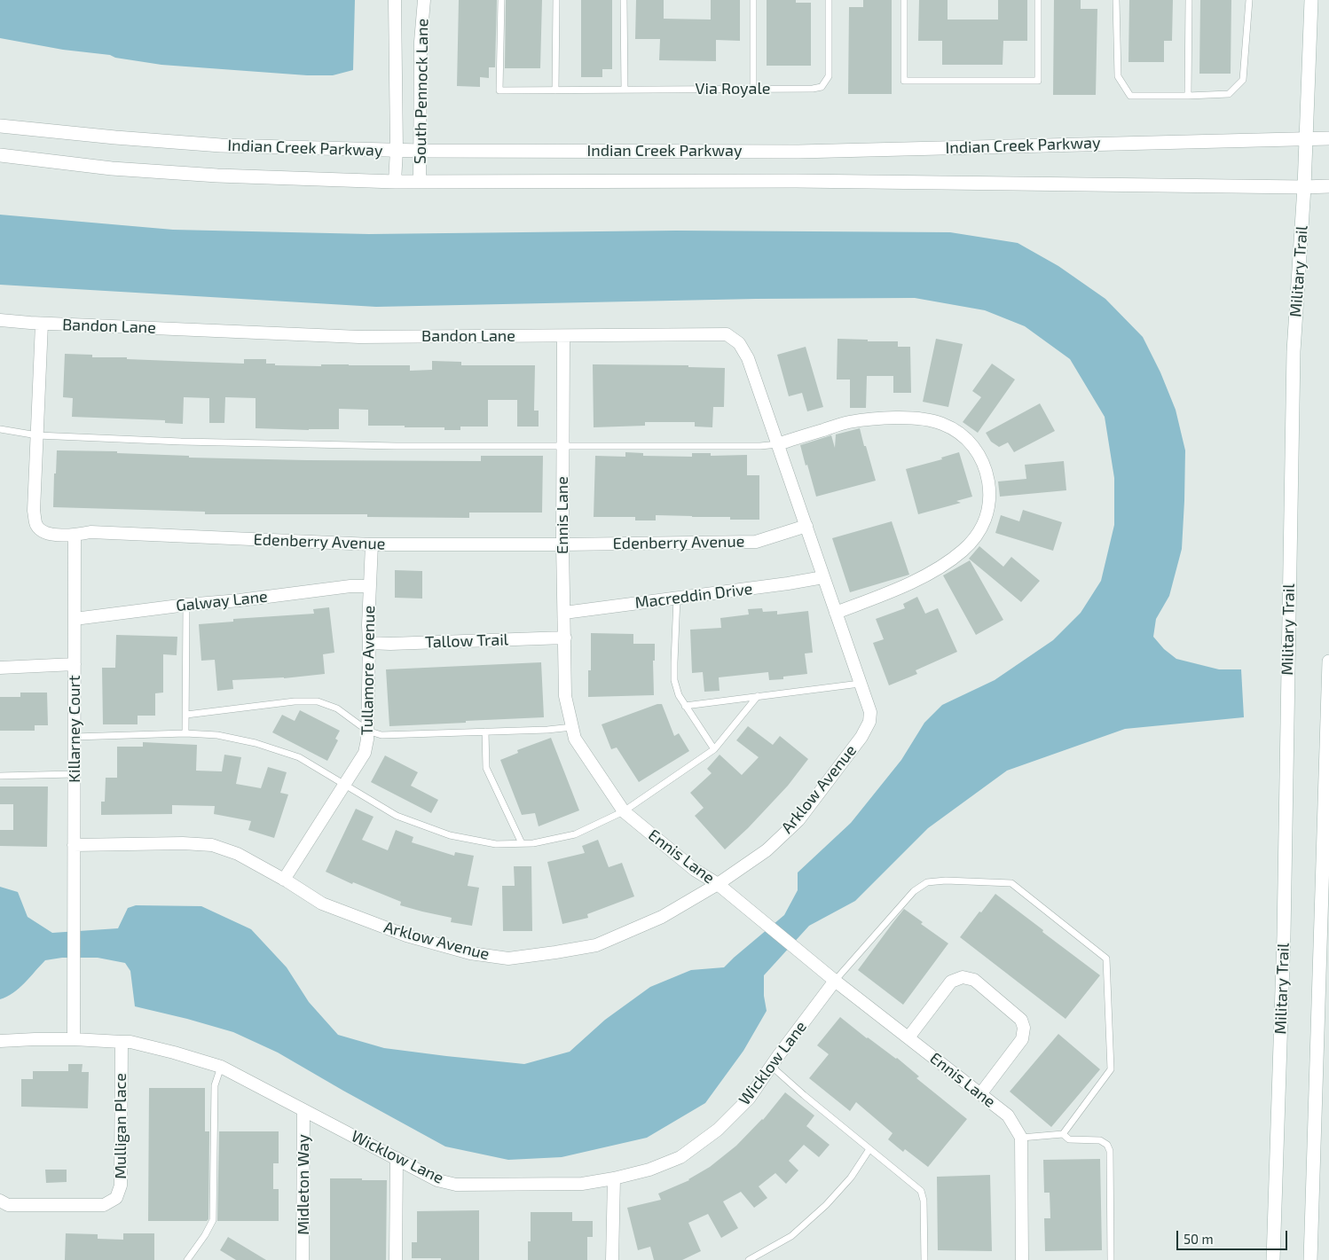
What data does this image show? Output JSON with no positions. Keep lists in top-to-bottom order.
{
  "streets": {
    "street": [
      "South Pennock Lane",
      "Indian Creek Parkway",
      "Military Trail",
      "Bandon Lane",
      "Ennis Lane",
      "Edenberry Avenue",
      "Macreddin Drive",
      "Galway Lane",
      "Tallow Trail",
      "Tullamore Avenue",
      "Killarney Court",
      "Arklow Avenue",
      "Wicklow Lane",
      "Mulligan Place",
      "Midleton Way"
    ],
    "lane": ["Via Royale"]
  },
  "crossings": [
    ["South Pennock Lane", "Indian Creek Parkway"],
    ["Indian Creek Parkway", "Military Trail"],
    ["Bandon Lane", "Ennis Lane"],
    ["Bandon Lane", "Edenberry Avenue"],
    ["Bandon Lane", "Arklow Avenue"],
    ["Ennis Lane", "Edenberry Avenue"],
    ["Ennis Lane", "Macreddin Drive"],
    ["Ennis Lane", "Tallow Trail"],
    ["Ennis Lane", "Arklow Avenue"],
    ["Ennis Lane", "Wicklow Lane"],
    ["Edenberry Avenue", "Tullamore Avenue"],
    ["Edenberry Avenue", "Killarney Court"],
    ["Edenberry Avenue", "Arklow Avenue"],
    ["Macreddin Drive", "Arklow Avenue"],
    ["Galway Lane", "Tullamore Avenue"],
    ["Galway Lane", "Killarney Court"],
    ["Tallow Trail", "Tullamore Avenue"],
    ["Tullamore Avenue", "Arklow Avenue"],
    ["Killarney Court", "Arklow Avenue"],
    ["Killarney Court", "Wicklow Lane"],
    ["Wicklow Lane", "Mulligan Place"],
    ["Wicklow Lane", "Midleton Way"]
  ],
  "scale_bar": "50 m"
}
